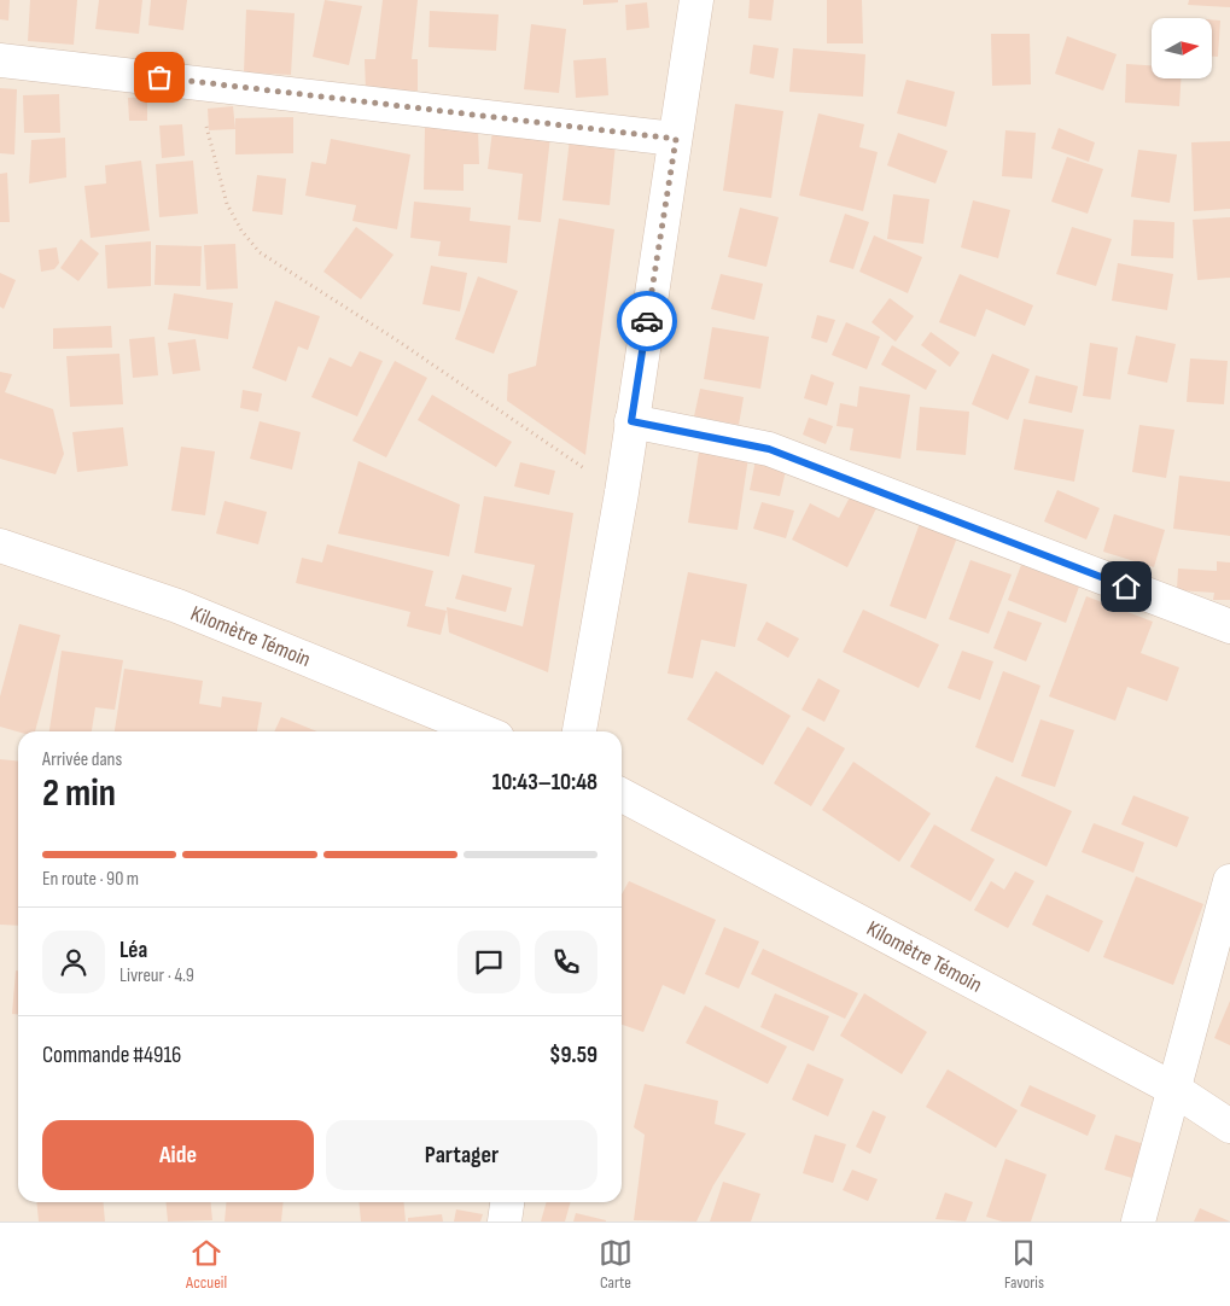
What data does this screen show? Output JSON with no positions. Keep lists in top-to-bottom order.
{
  "streets": {
    "main road": ["Kilomètre Témoin"]
  },
  "north": "right",
  "page": {
    "heading": ["2 min", "Arrivée dans", "10:43–10:48"],
    "panel": [
      "Léa",
      "Livreur · 4.9",
      "Commande #4916",
      "$9.59"
    ],
    "bar": "En route · 90 m",
    "buttons": ["Aide", "Partager"],
    "tabs": ["Accueil", "Carte", "Favoris"]
  }
}
